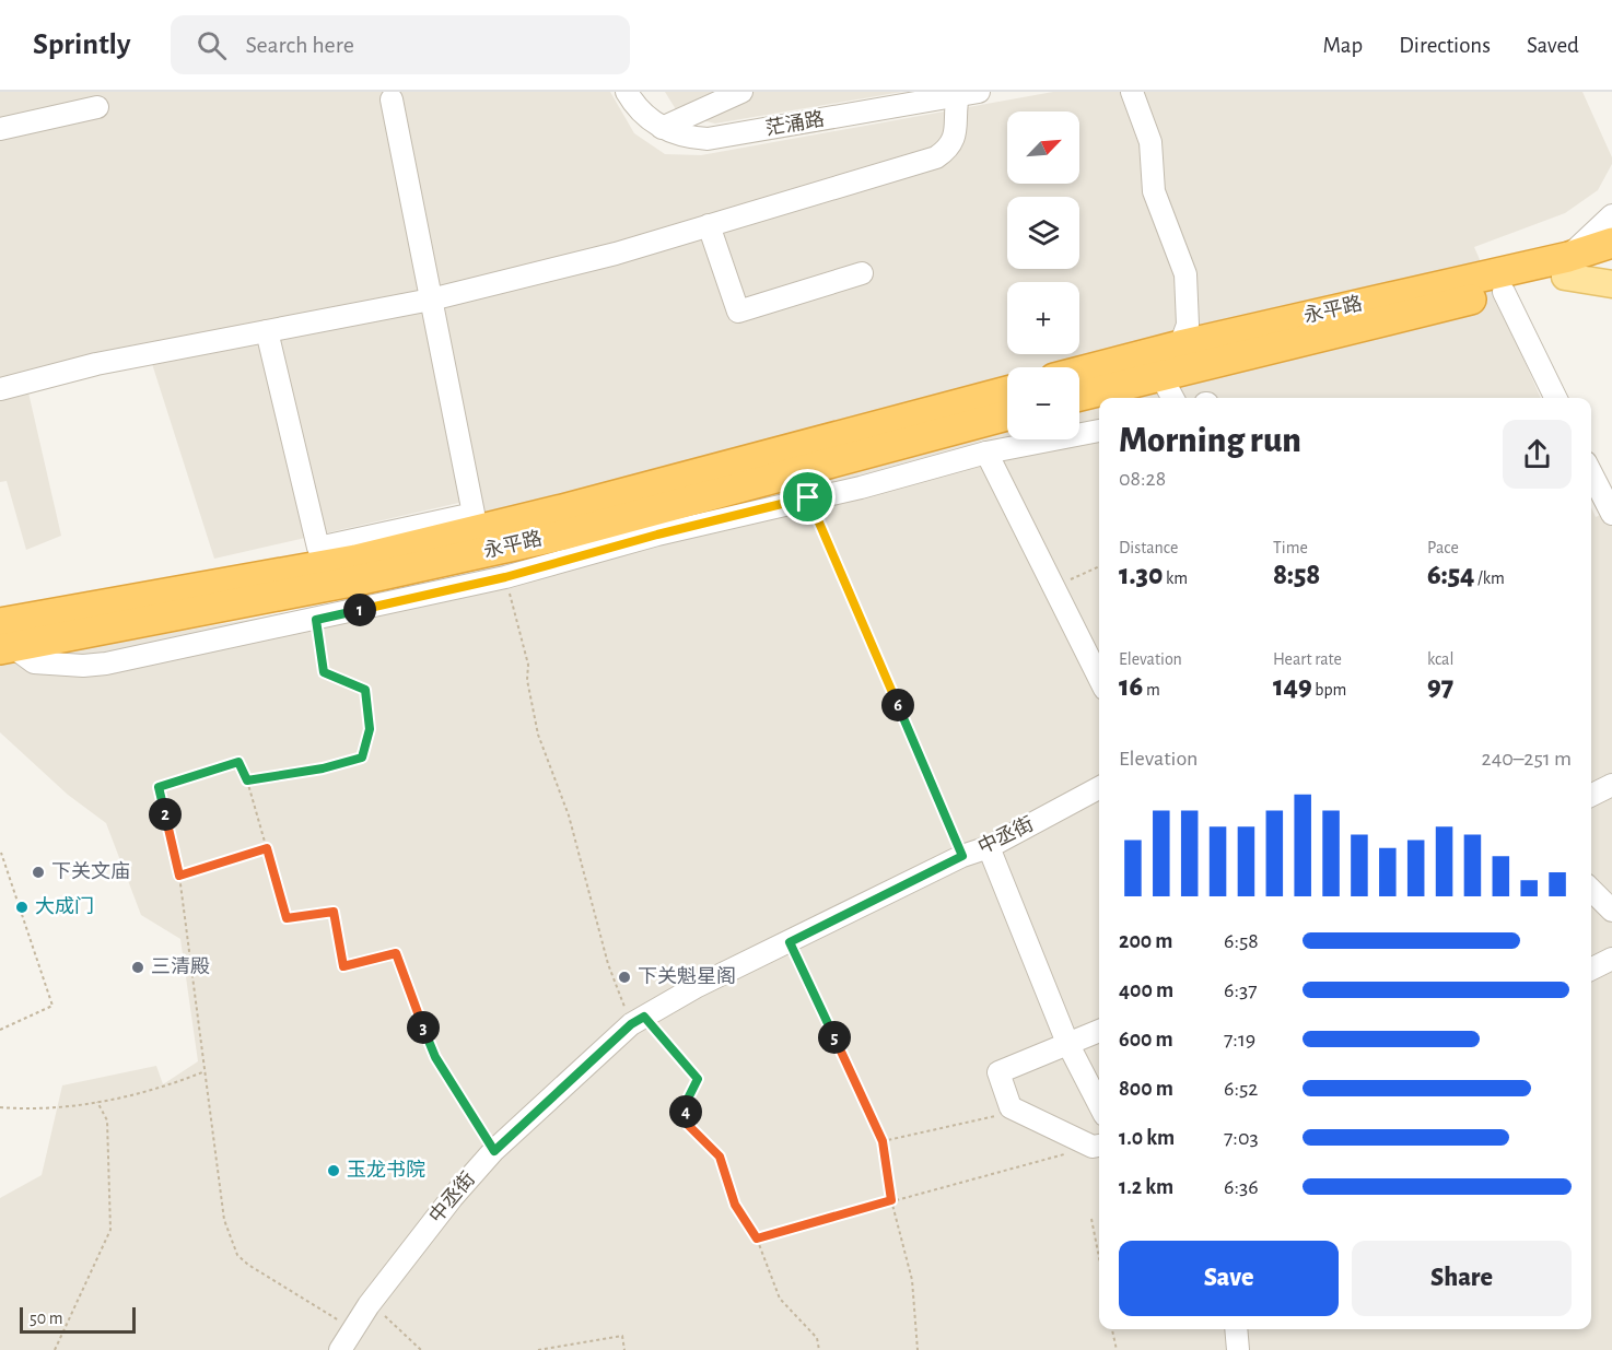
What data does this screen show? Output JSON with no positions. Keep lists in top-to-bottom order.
{
  "streets": {
    "highway": ["永平路"],
    "street": ["茫涌路", "中丞街"]
  },
  "places": [
    "下关文庙",
    "大成门",
    "三清殿",
    "下关魁星阁",
    "玉龙书院"
  ],
  "scale_bar": "50 m",
  "north": "top right",
  "page": {
    "header": "Sprintly",
    "search": "Search here",
    "nav": ["Map", "Directions", "Saved"],
    "map_buttons": ["+", "−"],
    "heading": ["Morning run", "08:28"],
    "stats": [
      ["Distance", "1.30 km"],
      ["Time", "8:58"],
      ["Pace", "6:54 /km"],
      ["Elevation", "16 m"],
      ["Heart rate", "149 bpm"],
      ["kcal", "97"]
    ],
    "pins": [
      "1",
      "6",
      "2",
      "3",
      "5",
      "4"
    ],
    "chart": ["Elevation", "240–251 m"],
    "list": [
      {
        "name": "200 m",
        "note": "6:58"
      },
      {
        "name": "400 m",
        "note": "6:37"
      },
      {
        "name": "600 m",
        "note": "7:19"
      },
      {
        "name": "800 m",
        "note": "6:52"
      },
      {
        "name": "1.0 km",
        "note": "7:03"
      },
      {
        "name": "1.2 km",
        "note": "6:36"
      }
    ],
    "buttons": ["Save", "Share"],
    "scale": "50 m"
  }
}
